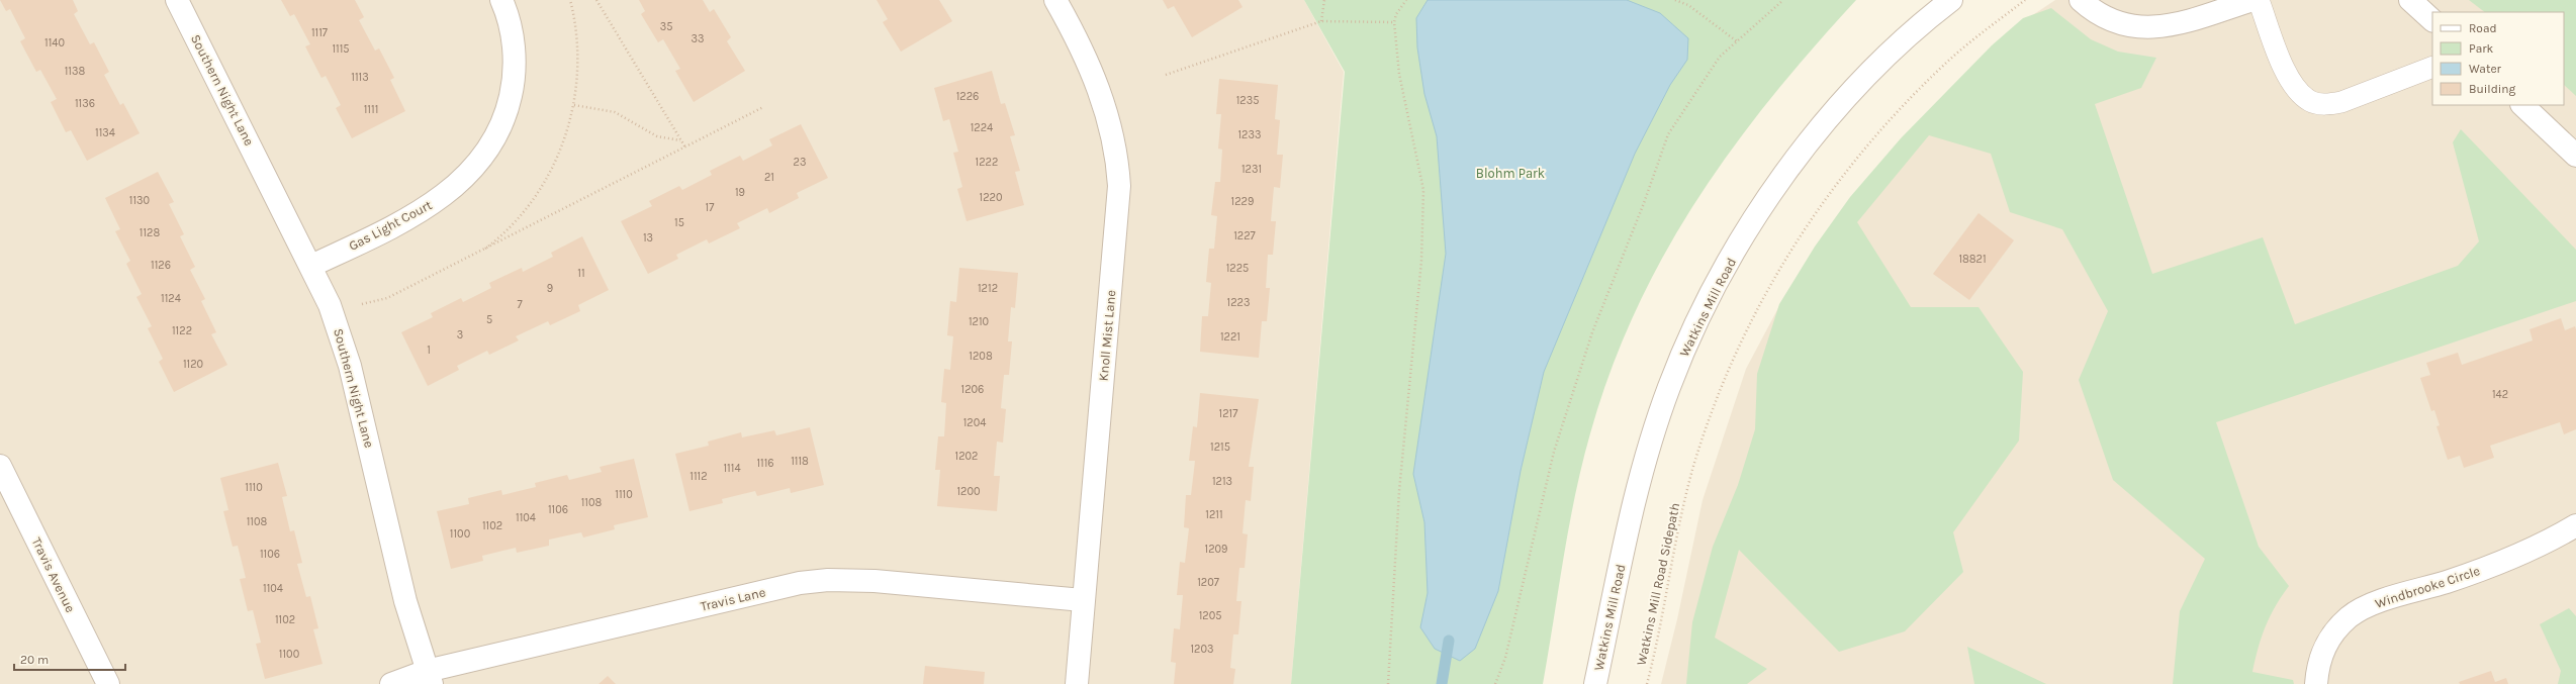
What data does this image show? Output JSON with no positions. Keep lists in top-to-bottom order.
{
  "streets": {
    "street": [
      "Southern Night Lane",
      "Gas Light Court",
      "Watkins Mill Road",
      "Knoll Mist Lane",
      "Travis Avenue",
      "Windbrooke Circle",
      "Travis Lane"
    ],
    "path": ["Watkins Mill Road Sidepath"]
  },
  "crossings": [
    ["Southern Night Lane", "Gas Light Court"],
    ["Southern Night Lane", "Travis Lane"],
    ["Knoll Mist Lane", "Travis Lane"]
  ],
  "parks": ["Blohm Park"],
  "house_numbers": [
    "35",
    "1117",
    "33",
    "1140",
    "1115",
    "1138",
    "1113",
    "1226",
    "1235",
    "1136",
    "1111",
    "1224",
    "1134",
    "1233",
    "23",
    "1222",
    "1231",
    "21",
    "19",
    "1220",
    "1130",
    "1229",
    "17",
    "15",
    "1128",
    "1227",
    "13",
    "18821",
    "1126",
    "1225",
    "11",
    "9",
    "1212",
    "1124",
    "1223",
    "7",
    "5",
    "1210",
    "1122",
    "3",
    "1221",
    "1",
    "1208",
    "1120",
    "1206",
    "142",
    "1217",
    "1204",
    "1215",
    "1202",
    "1118",
    "1116",
    "1114",
    "1112",
    "1213",
    "1110",
    "1200",
    "1110",
    "1108",
    "1106",
    "1211",
    "1104",
    "1108",
    "1102",
    "1100",
    "1209",
    "1106",
    "1207",
    "1104",
    "1205",
    "1102",
    "1203",
    "1100"
  ],
  "legend": [
    "Road",
    "Park",
    "Water",
    "Building"
  ],
  "scale_bar": "20 m"
}
